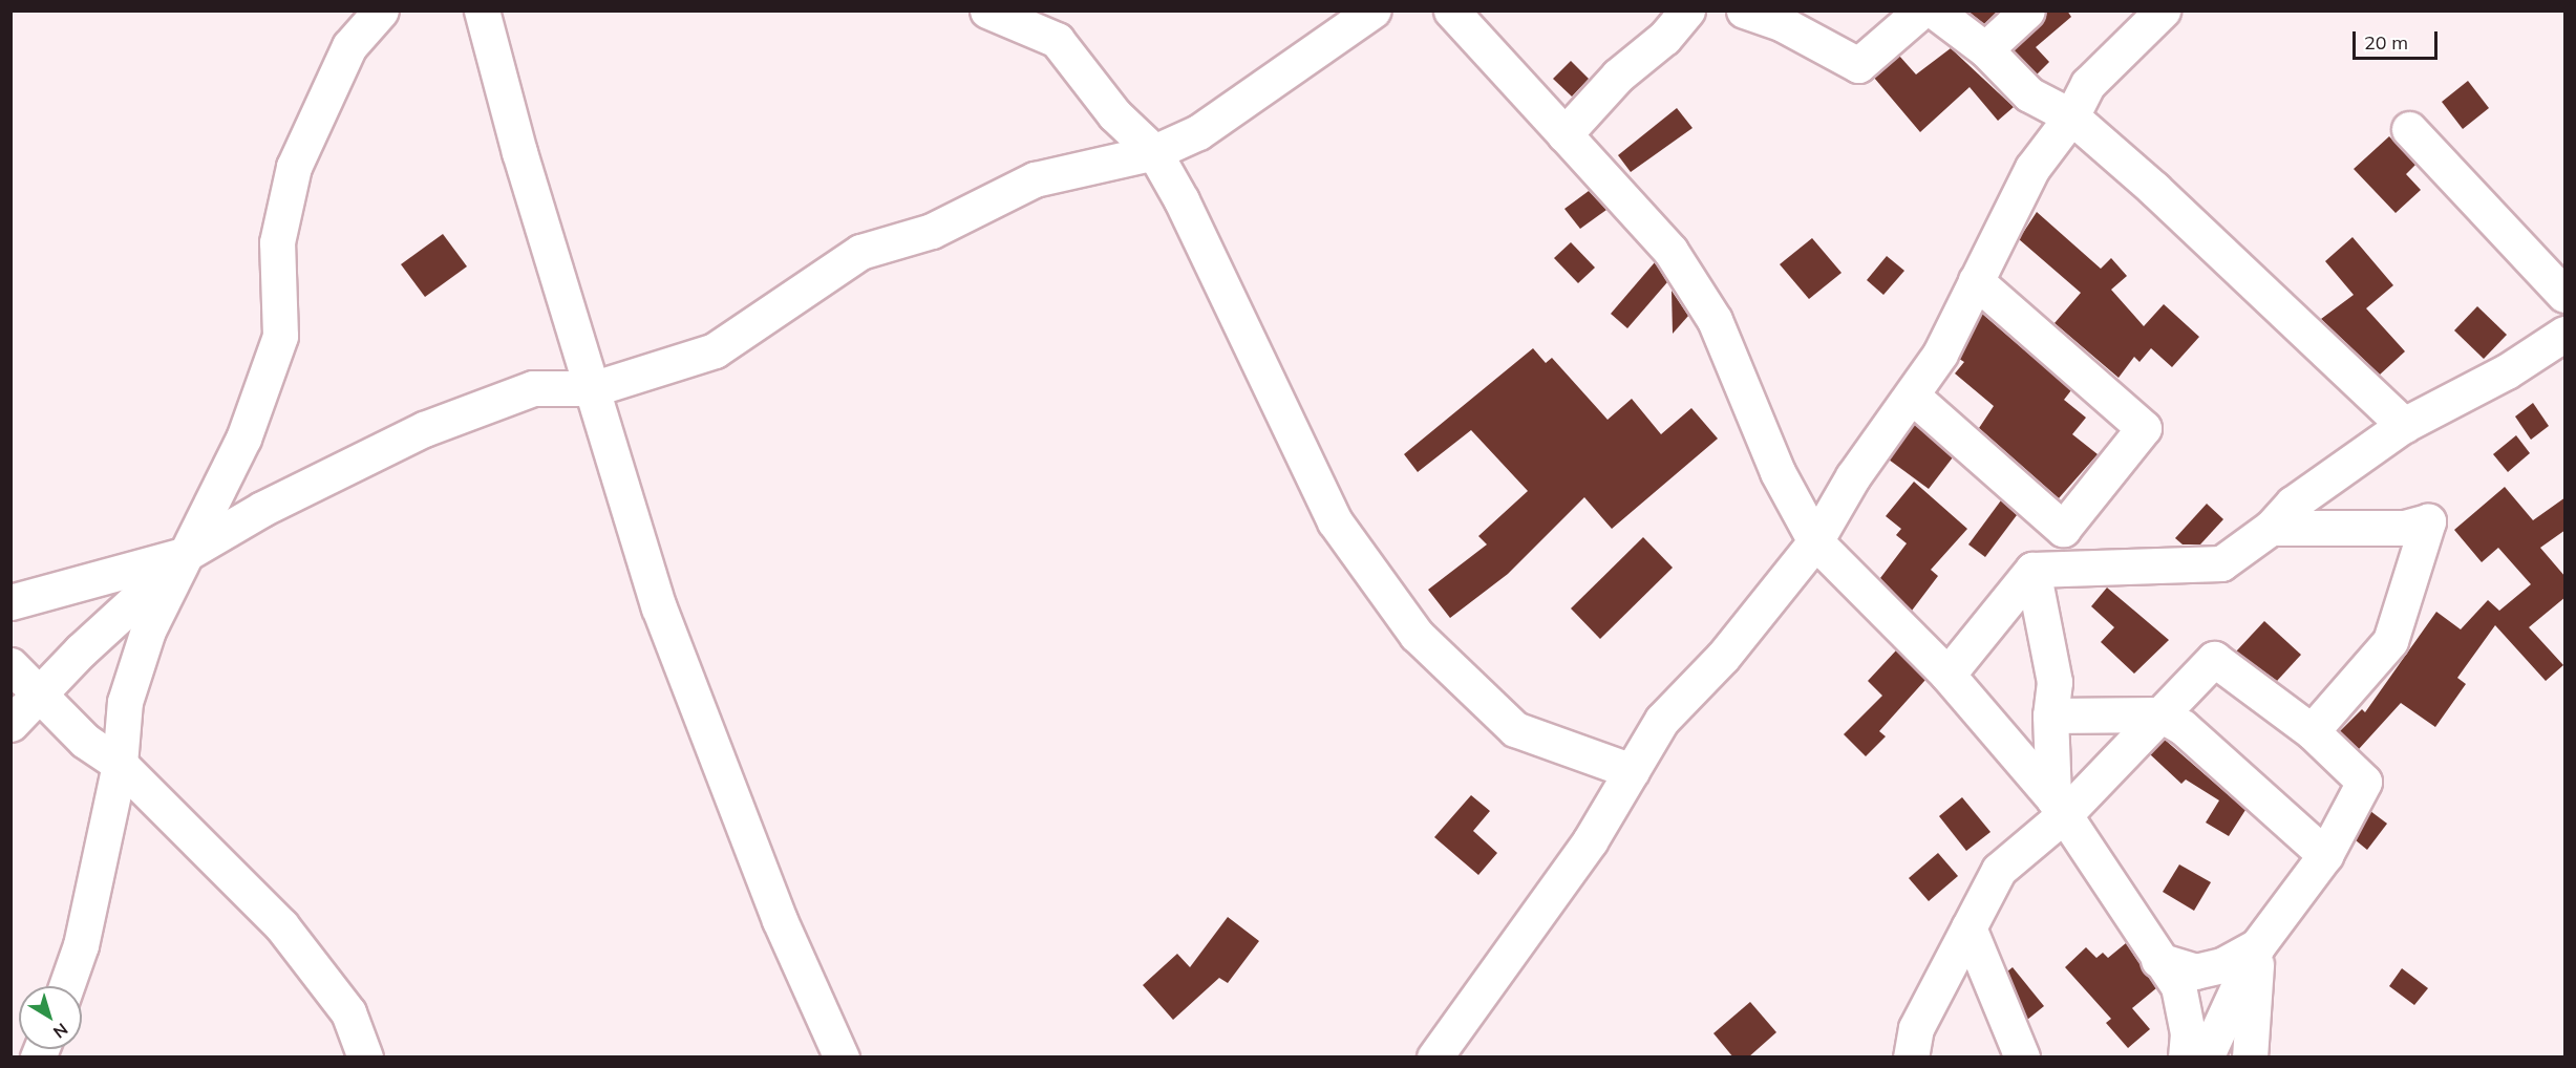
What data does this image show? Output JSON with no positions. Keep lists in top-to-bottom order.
{
  "scale_bar": "20 m",
  "north": "bottom right"
}
